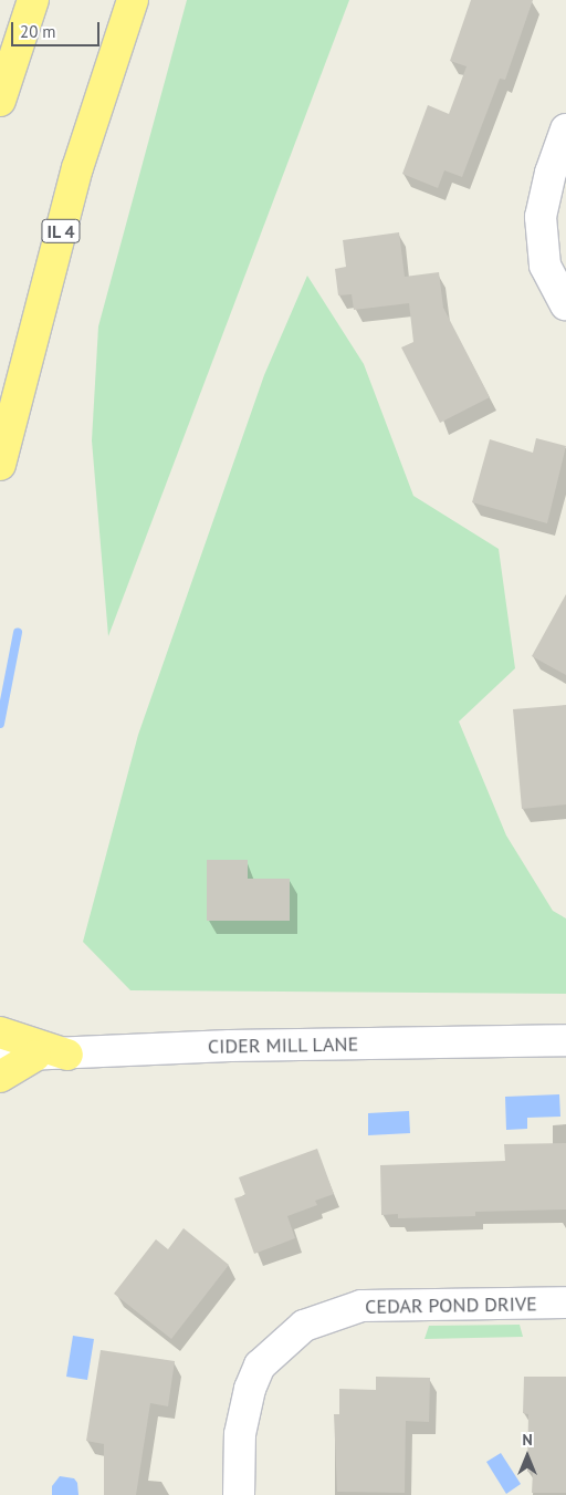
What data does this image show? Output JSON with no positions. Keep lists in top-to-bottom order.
{
  "streets": {
    "highway": ["IL 4"],
    "street": ["CIDER MILL LANE", "CEDAR POND DRIVE"]
  },
  "scale_bar": "20 m",
  "north": "top"
}
